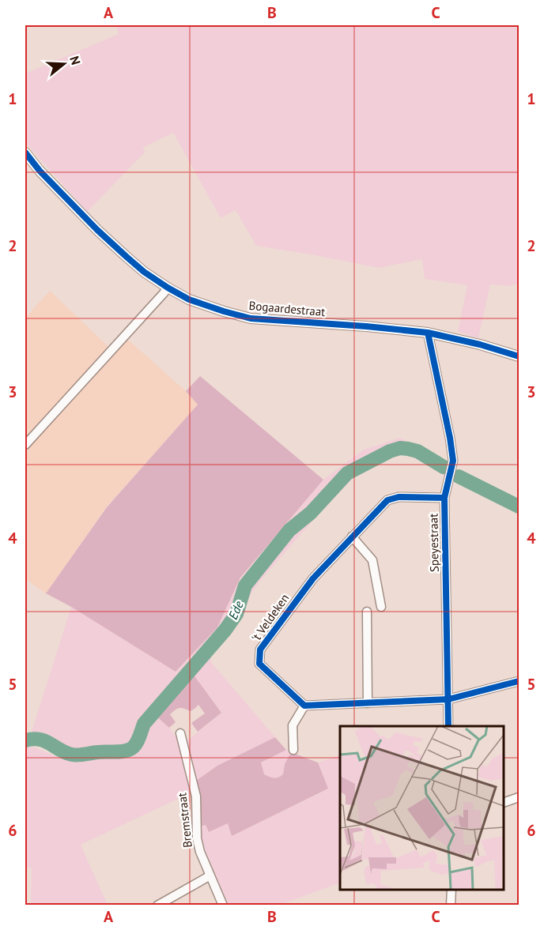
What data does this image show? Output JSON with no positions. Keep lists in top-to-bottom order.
{
  "streets": {
    "street": [
      "Bogaardestraat",
      "Speyestraat",
      "'t Veldeken",
      "Bremstraat"
    ]
  },
  "crossings": [
    ["Bogaardestraat", "Speyestraat"],
    ["Speyestraat", "'t Veldeken"]
  ],
  "water": ["Ede"],
  "north": "right",
  "grid": {
    "columns": ["A", "B", "C"],
    "rows": [
      "1",
      "2",
      "3",
      "4",
      "5",
      "6"
    ]
  }
}
